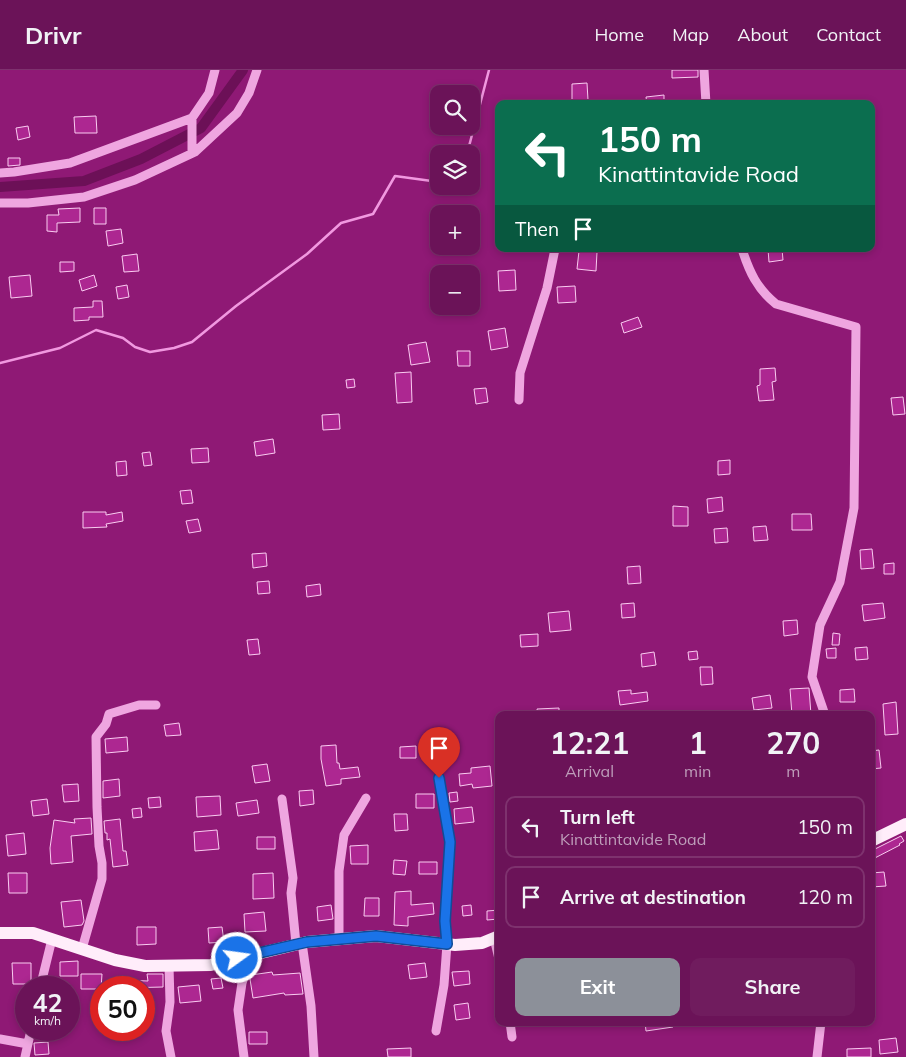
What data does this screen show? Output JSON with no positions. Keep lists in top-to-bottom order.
{
  "page": {
    "header": "Drivr",
    "nav": [
      "Home",
      "Map",
      "About",
      "Contact"
    ],
    "map_buttons": ["+", "−"],
    "turn": ["150 m", "Kinattintavide Road"],
    "then": "Then",
    "eta": [
      "12:21",
      "Arrival",
      "1",
      "min",
      "270",
      "m"
    ],
    "list": [
      {
        "name": "Turn left",
        "note": "Kinattintavide Road",
        "value": "150 m"
      },
      {
        "name": "Arrive at destination",
        "value": "120 m"
      }
    ],
    "buttons": ["Exit", "Share"],
    "speed": "42 km/h",
    "limit": "50"
  }
}
